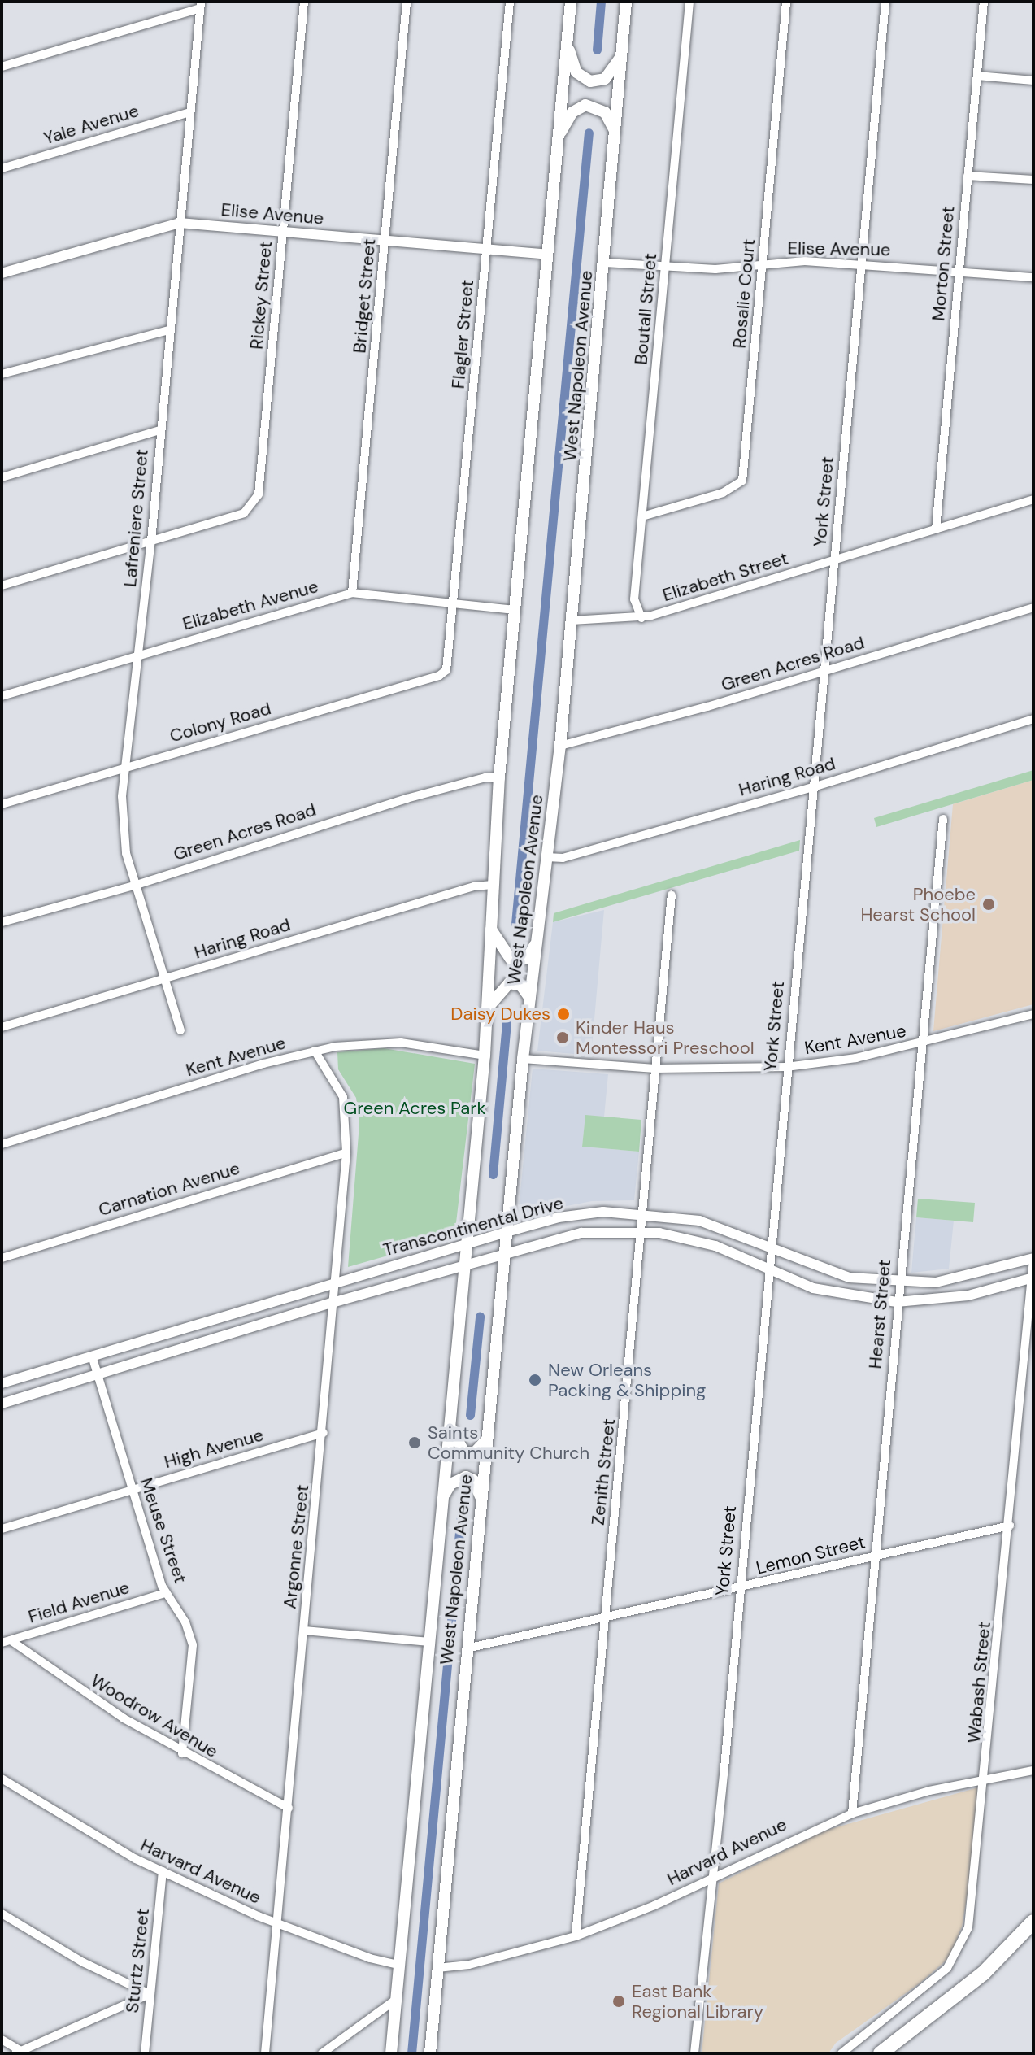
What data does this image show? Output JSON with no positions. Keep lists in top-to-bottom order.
{
  "streets": {
    "main road": ["West Napoleon Avenue"],
    "street": [
      "Yale Avenue",
      "Elise Avenue",
      "Morton Street",
      "Rosalie Court",
      "Rickey Street",
      "Bridget Street",
      "Boutall Street",
      "Flagler Street",
      "York Street",
      "Lafreniere Street",
      "Elizabeth Street",
      "Elizabeth Avenue",
      "Green Acres Road",
      "Colony Road",
      "Haring Road",
      "Kent Avenue",
      "Carnation Avenue",
      "Transcontinental Drive",
      "Hearst Street",
      "High Avenue",
      "Zenith Street",
      "Meuse Street",
      "Argonne Street",
      "Lemon Street",
      "Field Avenue",
      "Wabash Street",
      "Woodrow Avenue",
      "Harvard Avenue",
      "Sturtz Street"
    ]
  },
  "crossings": [
    ["Yale Avenue", "Lafreniere Street"],
    ["Elise Avenue", "Morton Street"],
    ["Elise Avenue", "Rosalie Court"],
    ["Elise Avenue", "Rickey Street"],
    ["Elise Avenue", "Bridget Street"],
    ["Elise Avenue", "Boutall Street"],
    ["Elise Avenue", "Flagler Street"],
    ["Elise Avenue", "West Napoleon Avenue"],
    ["Elise Avenue", "York Street"],
    ["Elise Avenue", "Lafreniere Street"],
    ["Morton Street", "Elizabeth Street"],
    ["Rosalie Court", "Boutall Street"],
    ["Rickey Street", "Lafreniere Street"],
    ["Bridget Street", "Elizabeth Avenue"],
    ["Boutall Street", "Elizabeth Street"],
    ["Flagler Street", "Elizabeth Avenue"],
    ["Flagler Street", "Colony Road"],
    ["West Napoleon Avenue", "Elizabeth Street"],
    ["West Napoleon Avenue", "Elizabeth Avenue"],
    ["West Napoleon Avenue", "Green Acres Road"],
    ["West Napoleon Avenue", "Haring Road"],
    ["West Napoleon Avenue", "Kent Avenue"],
    ["West Napoleon Avenue", "Transcontinental Drive"],
    ["West Napoleon Avenue", "Lemon Street"],
    ["West Napoleon Avenue", "Harvard Avenue"],
    ["York Street", "Elizabeth Street"],
    ["York Street", "Green Acres Road"],
    ["York Street", "Haring Road"],
    ["York Street", "Kent Avenue"],
    ["York Street", "Transcontinental Drive"],
    ["York Street", "Lemon Street"],
    ["York Street", "Harvard Avenue"],
    ["Lafreniere Street", "Elizabeth Avenue"],
    ["Lafreniere Street", "Green Acres Road"],
    ["Lafreniere Street", "Colony Road"],
    ["Lafreniere Street", "Haring Road"],
    ["Kent Avenue", "Hearst Street"],
    ["Kent Avenue", "Zenith Street"],
    ["Kent Avenue", "Argonne Street"],
    ["Carnation Avenue", "Argonne Street"],
    ["Transcontinental Drive", "Hearst Street"],
    ["Transcontinental Drive", "Zenith Street"],
    ["Transcontinental Drive", "Meuse Street"],
    ["Transcontinental Drive", "Argonne Street"],
    ["Transcontinental Drive", "Wabash Street"],
    ["Hearst Street", "Lemon Street"],
    ["Hearst Street", "Harvard Avenue"],
    ["High Avenue", "Meuse Street"],
    ["High Avenue", "Argonne Street"],
    ["Zenith Street", "Lemon Street"],
    ["Zenith Street", "Harvard Avenue"],
    ["Meuse Street", "Field Avenue"],
    ["Meuse Street", "Woodrow Avenue"],
    ["Argonne Street", "Woodrow Avenue"],
    ["Argonne Street", "Harvard Avenue"],
    ["Lemon Street", "Wabash Street"],
    ["Field Avenue", "Woodrow Avenue"],
    ["Wabash Street", "Harvard Avenue"],
    ["Harvard Avenue", "Sturtz Street"]
  ],
  "parks": ["Green Acres Park"],
  "places": [
    "Phoebe Hearst School",
    "Daisy Dukes",
    "Kinder Haus Montessori Preschool",
    "New Orleans Packing & Shipping",
    "Saints Community Church",
    "East Bank Regional Library"
  ]
}
